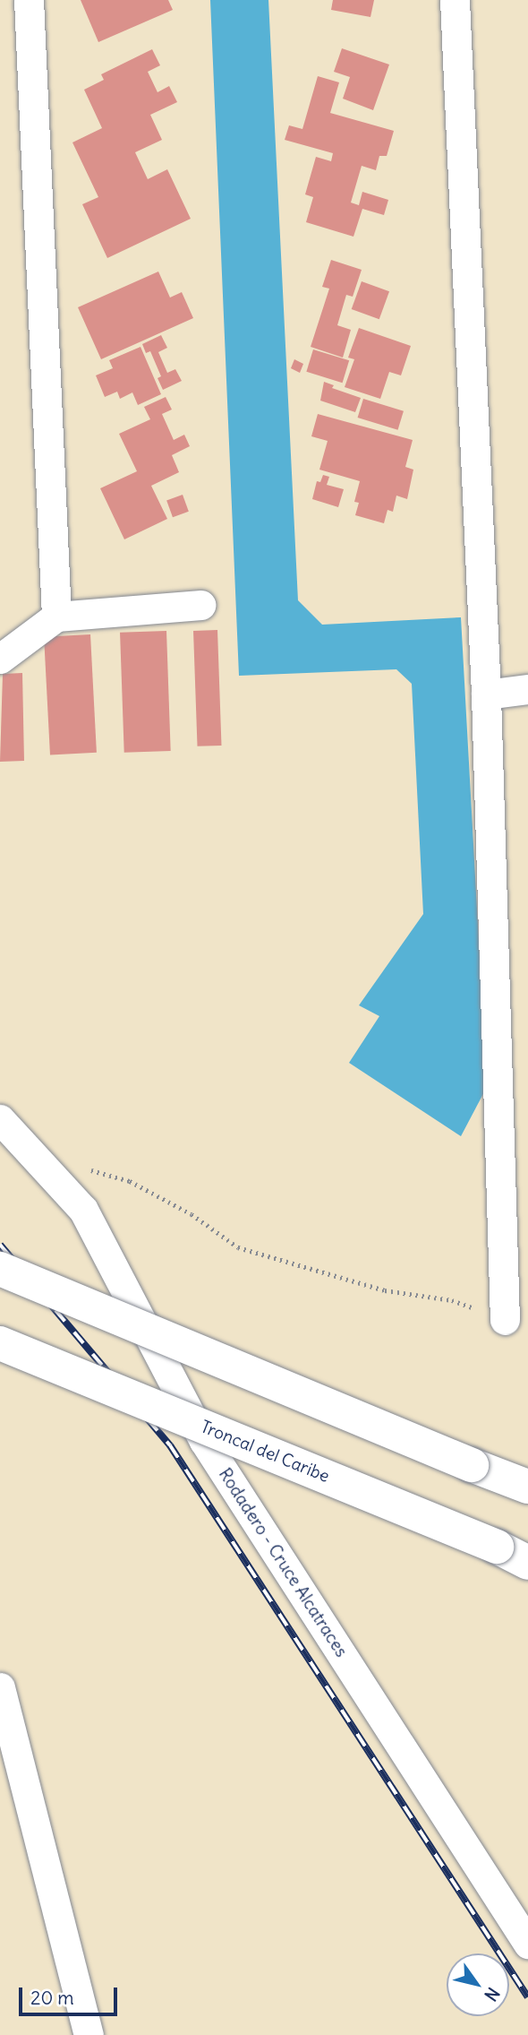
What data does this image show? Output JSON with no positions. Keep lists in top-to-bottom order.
{
  "streets": {
    "highway": ["Troncal del Caribe"],
    "street": ["Rodadero - Cruce Alcatraces"]
  },
  "scale_bar": "20 m",
  "north": "bottom right"
}
